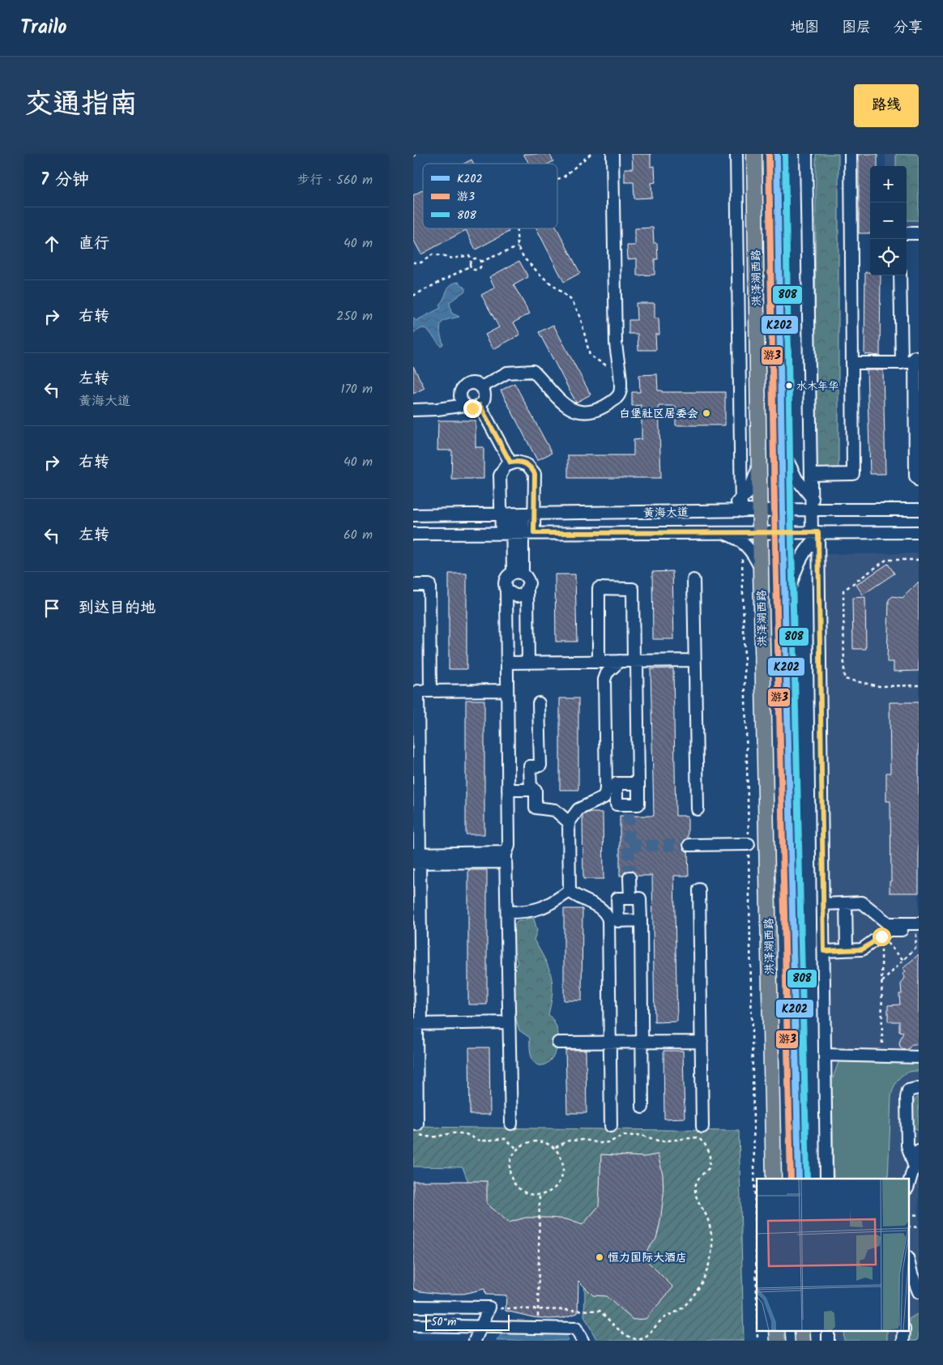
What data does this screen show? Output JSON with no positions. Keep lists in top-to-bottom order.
{
  "streets": {
    "main road": ["洪泽湖西路"],
    "street": ["黄海大道"]
  },
  "crossings": [
    ["洪泽湖西路", "黄海大道"]
  ],
  "places": ["水木年华", "白堡社区居委会", "恒力国际大酒店"],
  "lines": ["transit line K202", "transit line 游3", "transit line 808"],
  "legend": ["K202", "游3", "808"],
  "scale_bar": "50 m",
  "page": {
    "header": "Trailo",
    "nav": ["地图", "图层", "分享"],
    "title": "交通指南",
    "buttons": "路线",
    "heading": ["7 分钟", "步行 · 560 m"],
    "map_buttons": ["+", "−"],
    "list": [
      ["直行", "40 m"],
      ["右转", "250 m"],
      ["左转", "黄海大道", "170 m"],
      ["右转", "40 m"],
      ["左转", "60 m"],
      "到达目的地"
    ],
    "scale": "50 m"
  }
}
